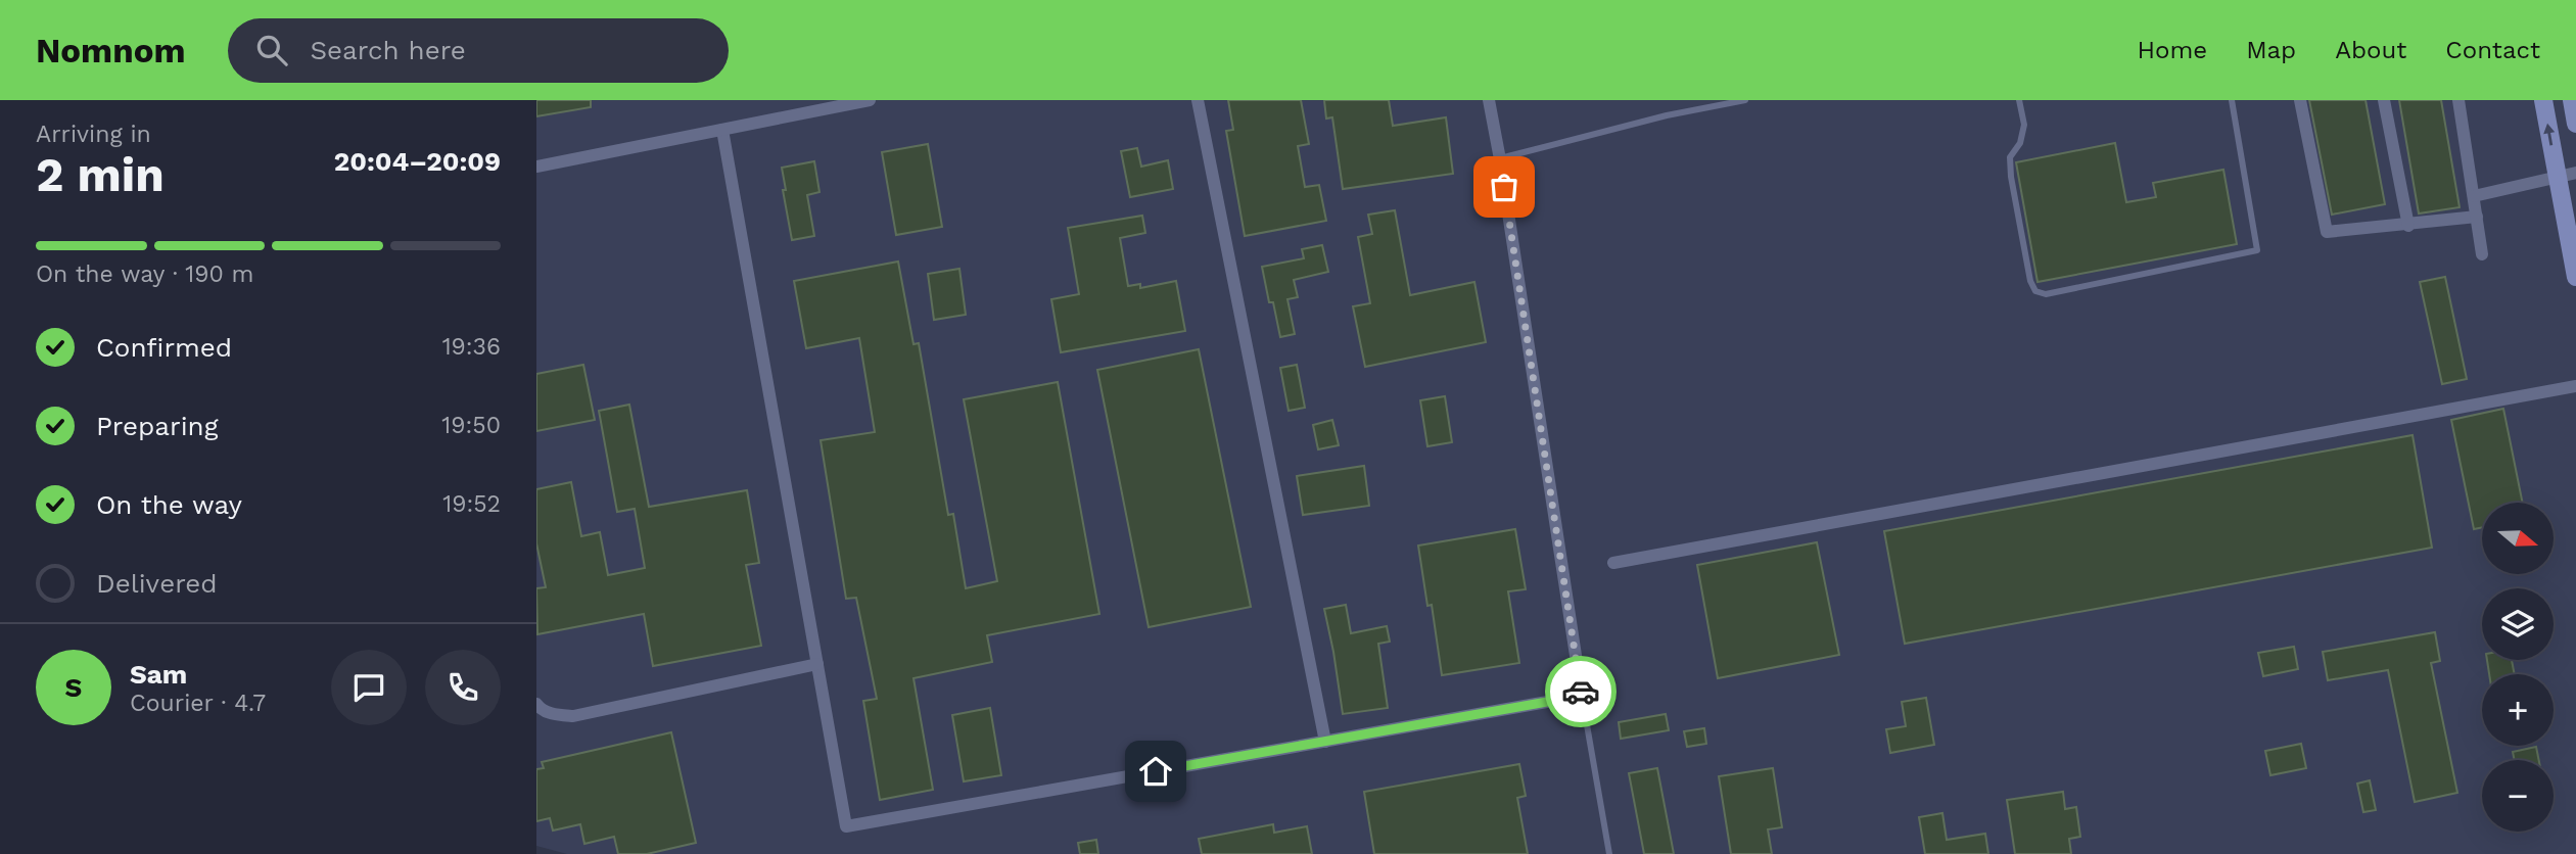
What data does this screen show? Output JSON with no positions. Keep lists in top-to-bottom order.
{
  "north": "right",
  "page": {
    "header": "Nomnom",
    "search": "Search here",
    "nav": [
      "Home",
      "Map",
      "About",
      "Contact"
    ],
    "heading": ["2 min", "Arriving in", "20:04–20:09"],
    "panel": ["Sam", "Courier · 4.7"],
    "bar": "On the way · 190 m",
    "list": [
      ["Confirmed", "19:36"],
      ["Preparing", "19:50"],
      ["On the way", "19:52"],
      "Delivered"
    ],
    "map_buttons": ["+", "−"],
    "round": "S"
  }
}
